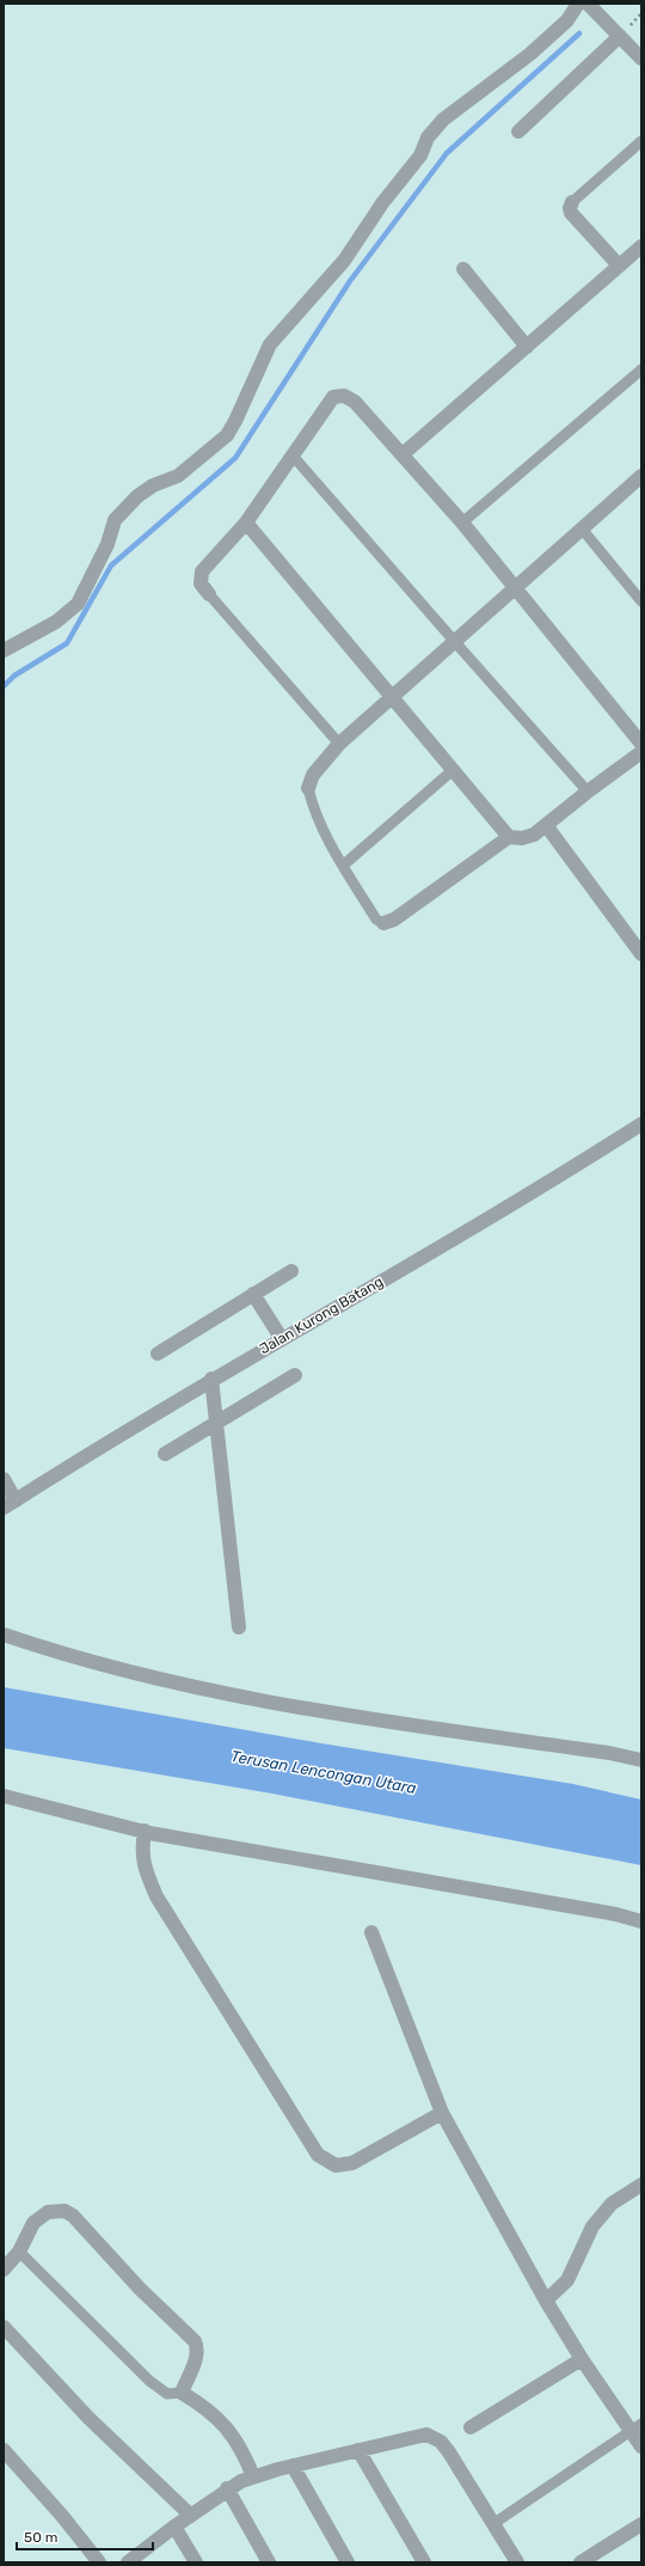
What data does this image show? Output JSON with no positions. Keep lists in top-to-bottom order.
{
  "streets": {
    "street": ["Jalan Kurong Batang"]
  },
  "water": ["Terusan Lencongan Utara"],
  "scale_bar": "50 m"
}
